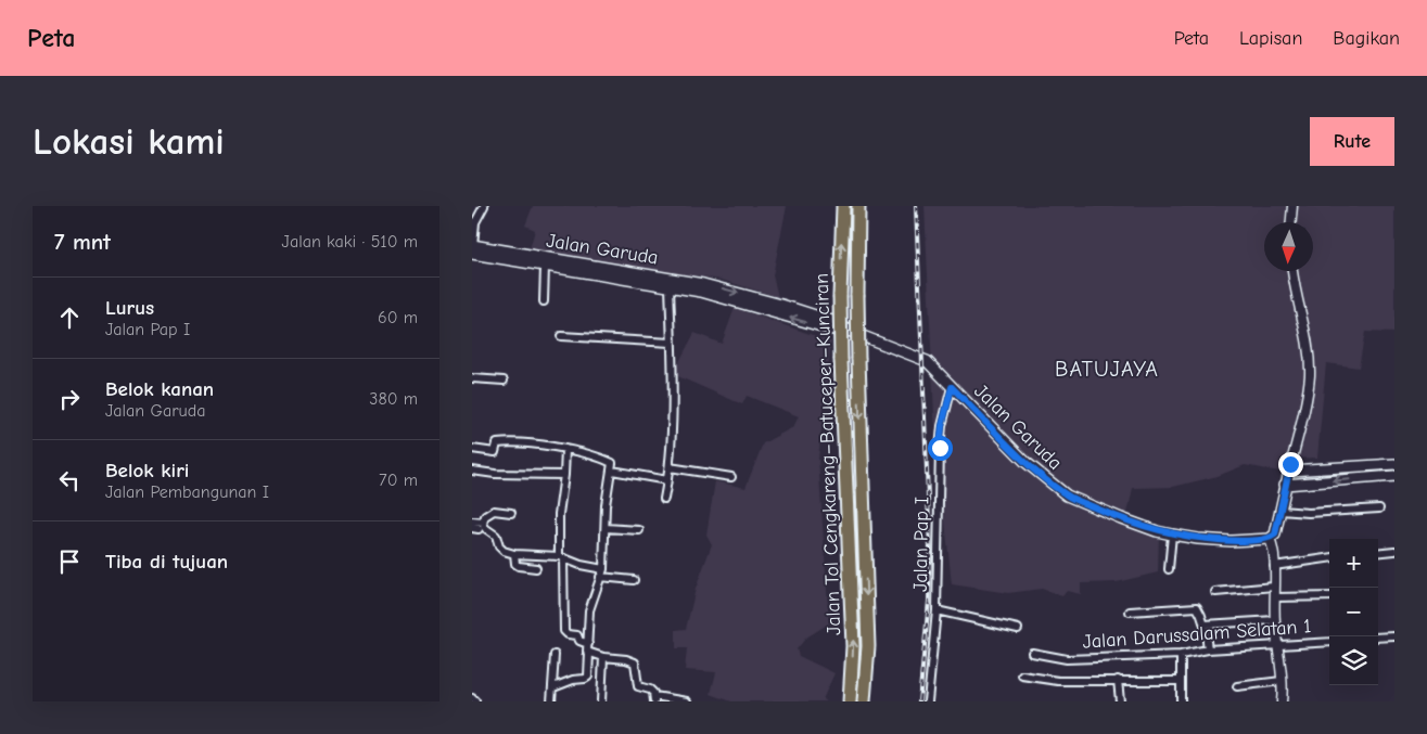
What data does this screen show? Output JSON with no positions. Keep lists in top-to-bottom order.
{
  "streets": {
    "highway": ["Jalan Tol Cengkareng–Batuceper–Kunciran"],
    "main road": ["Jalan Garuda"],
    "street": ["Jalan Pap I", "Jalan Darussalam Selatan 1"]
  },
  "crossings": [
    ["Jalan Garuda", "Jalan Pap I"]
  ],
  "districts": ["BATUJAYA"],
  "north": "bottom",
  "page": {
    "header": "Peta",
    "nav": ["Peta", "Lapisan", "Bagikan"],
    "buttons": "Rute",
    "title": "Lokasi kami",
    "heading": ["7 mnt", "Jalan kaki · 510 m"],
    "list": [
      ["Lurus", "Jalan Pap I", "60 m"],
      ["Belok kanan", "Jalan Garuda", "380 m"],
      ["Belok kiri", "Jalan Pembangunan I", "70 m"],
      "Tiba di tujuan"
    ],
    "map_buttons": ["+", "−"]
  }
}
